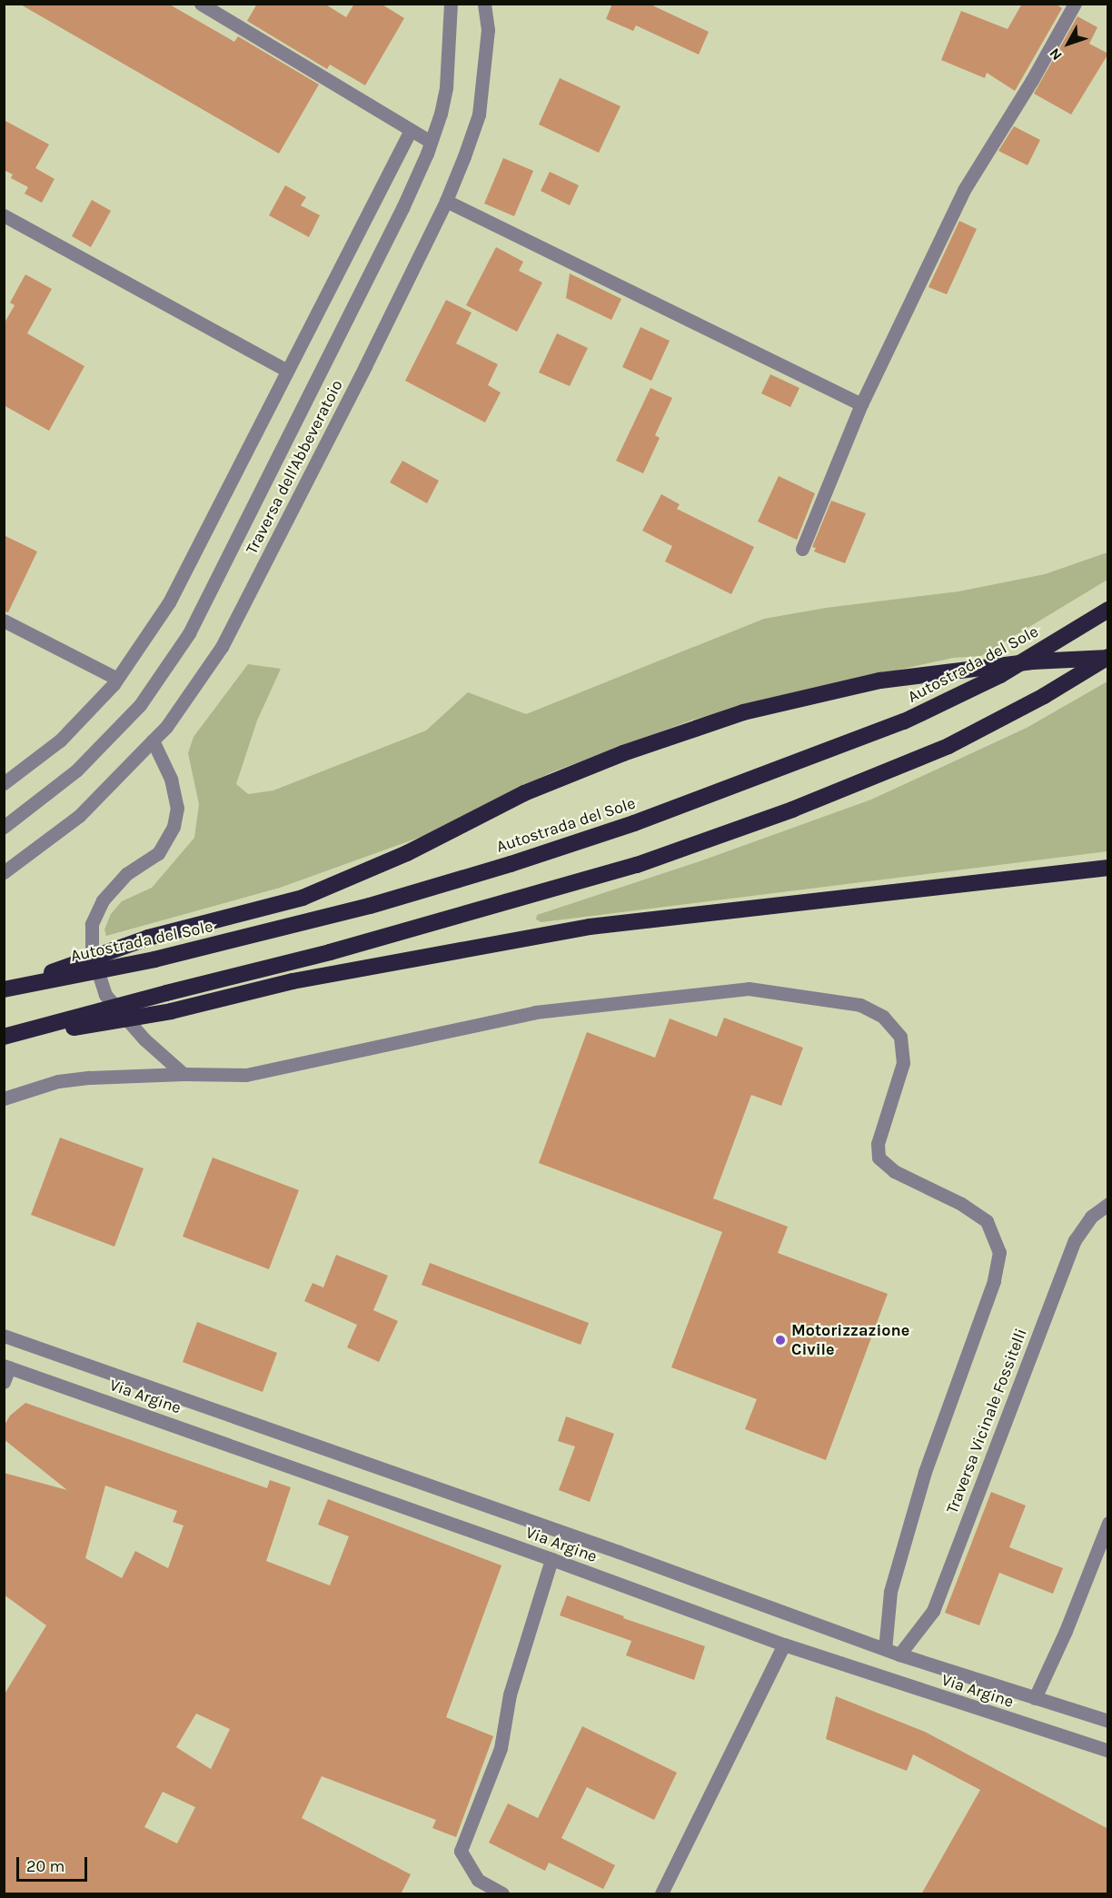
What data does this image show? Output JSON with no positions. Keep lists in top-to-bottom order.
{
  "streets": {
    "highway": ["Autostrada del Sole"],
    "street": ["Traversa dell'Abbeveratoio", "Via Argine", "Traversa Vicinale Fossitelli"]
  },
  "crossings": [
    ["Via Argine", "Traversa Vicinale Fossitelli"]
  ],
  "places": ["Motorizzazione Civile"],
  "scale_bar": "20 m",
  "north": "bottom left"
}
